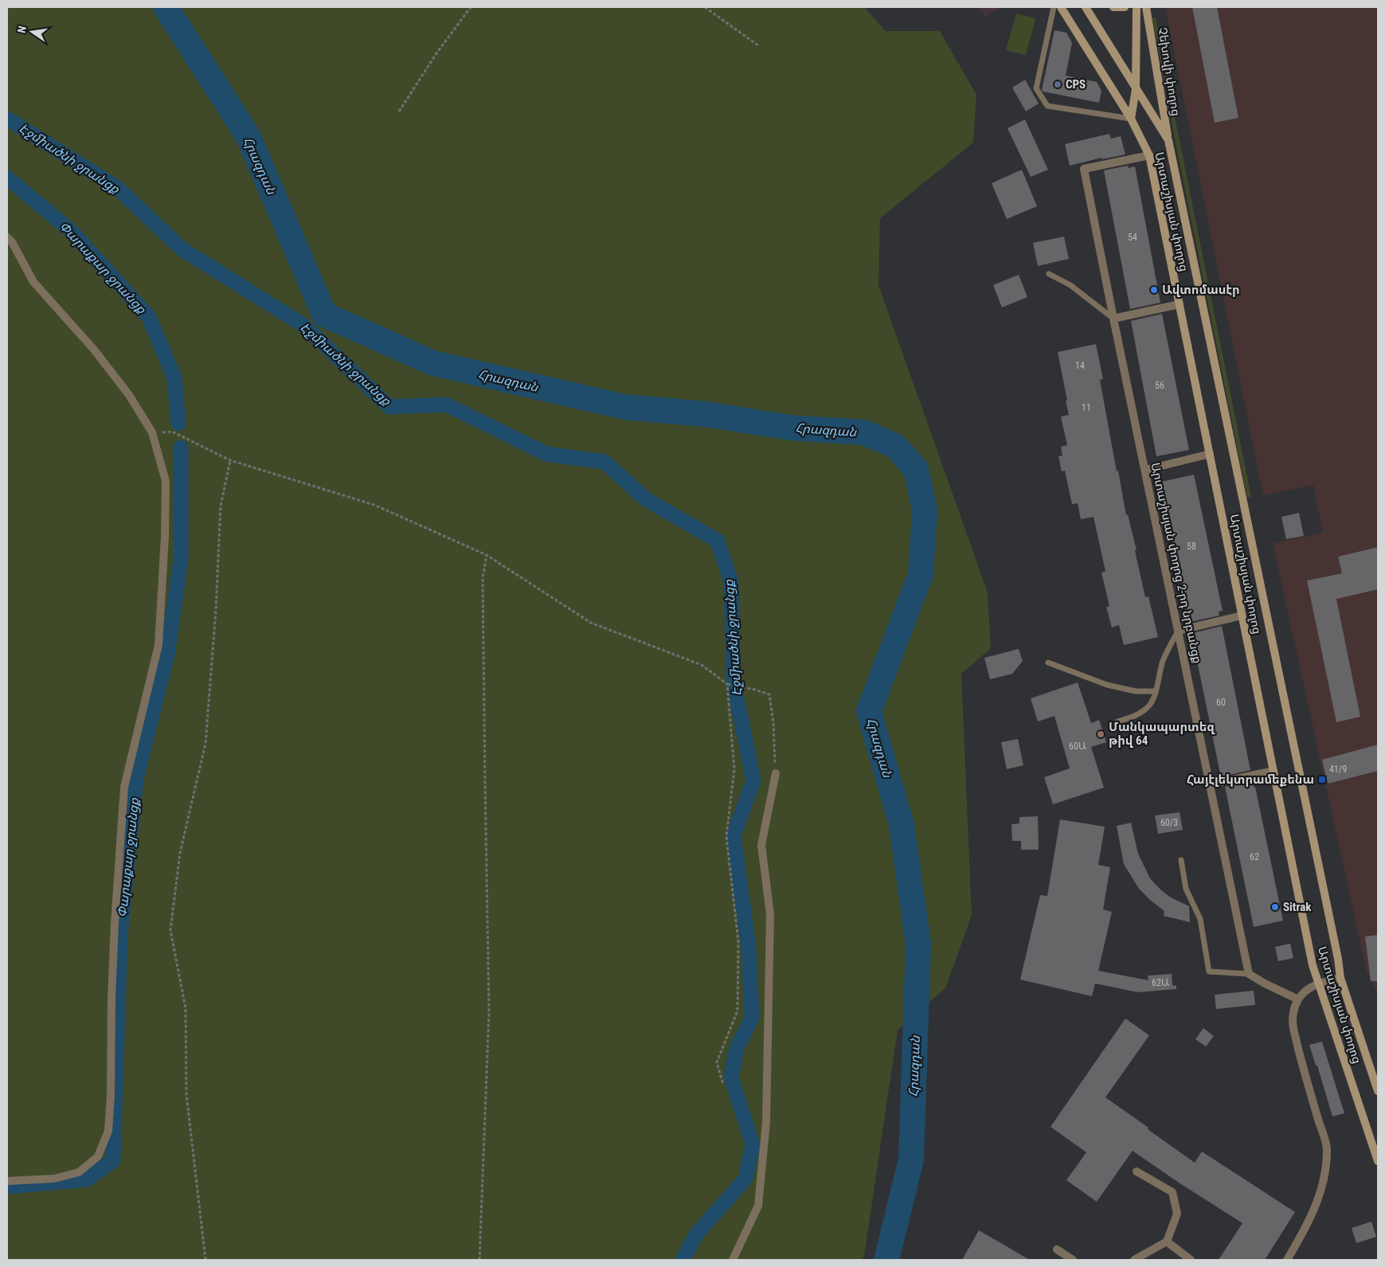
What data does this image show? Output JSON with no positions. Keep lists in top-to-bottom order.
{
  "streets": {
    "main road": ["Չեխովի փողոց", "Արտաշիսյան փողոց"],
    "street": ["Արտաշիսյան փողոց 2-րդ նրբանցք"]
  },
  "crossings": [
    ["Չեխովի փողոց", "Արտաշիսյան փողոց"],
    ["Արտաշիսյան փողոց", "Արտաշիսյան փողոց 2-րդ նրբանցք"]
  ],
  "water": ["Էջմիածնի ջրանցք", "Հրազդան", "Փարաքար ջրանցք"],
  "places": {
    "other": [
      "CPS",
      "Ավտոմասէր",
      "Մանկապարտեզ թիվ 64",
      "Sitrak"
    ],
    "transit": ["Հայէլեկտրամեքենա"]
  },
  "house_numbers": [
    "54",
    "14",
    "56",
    "11",
    "58",
    "60",
    "60Ա",
    "41/9",
    "60/3",
    "62",
    "62Ա"
  ],
  "north": "left"
}
